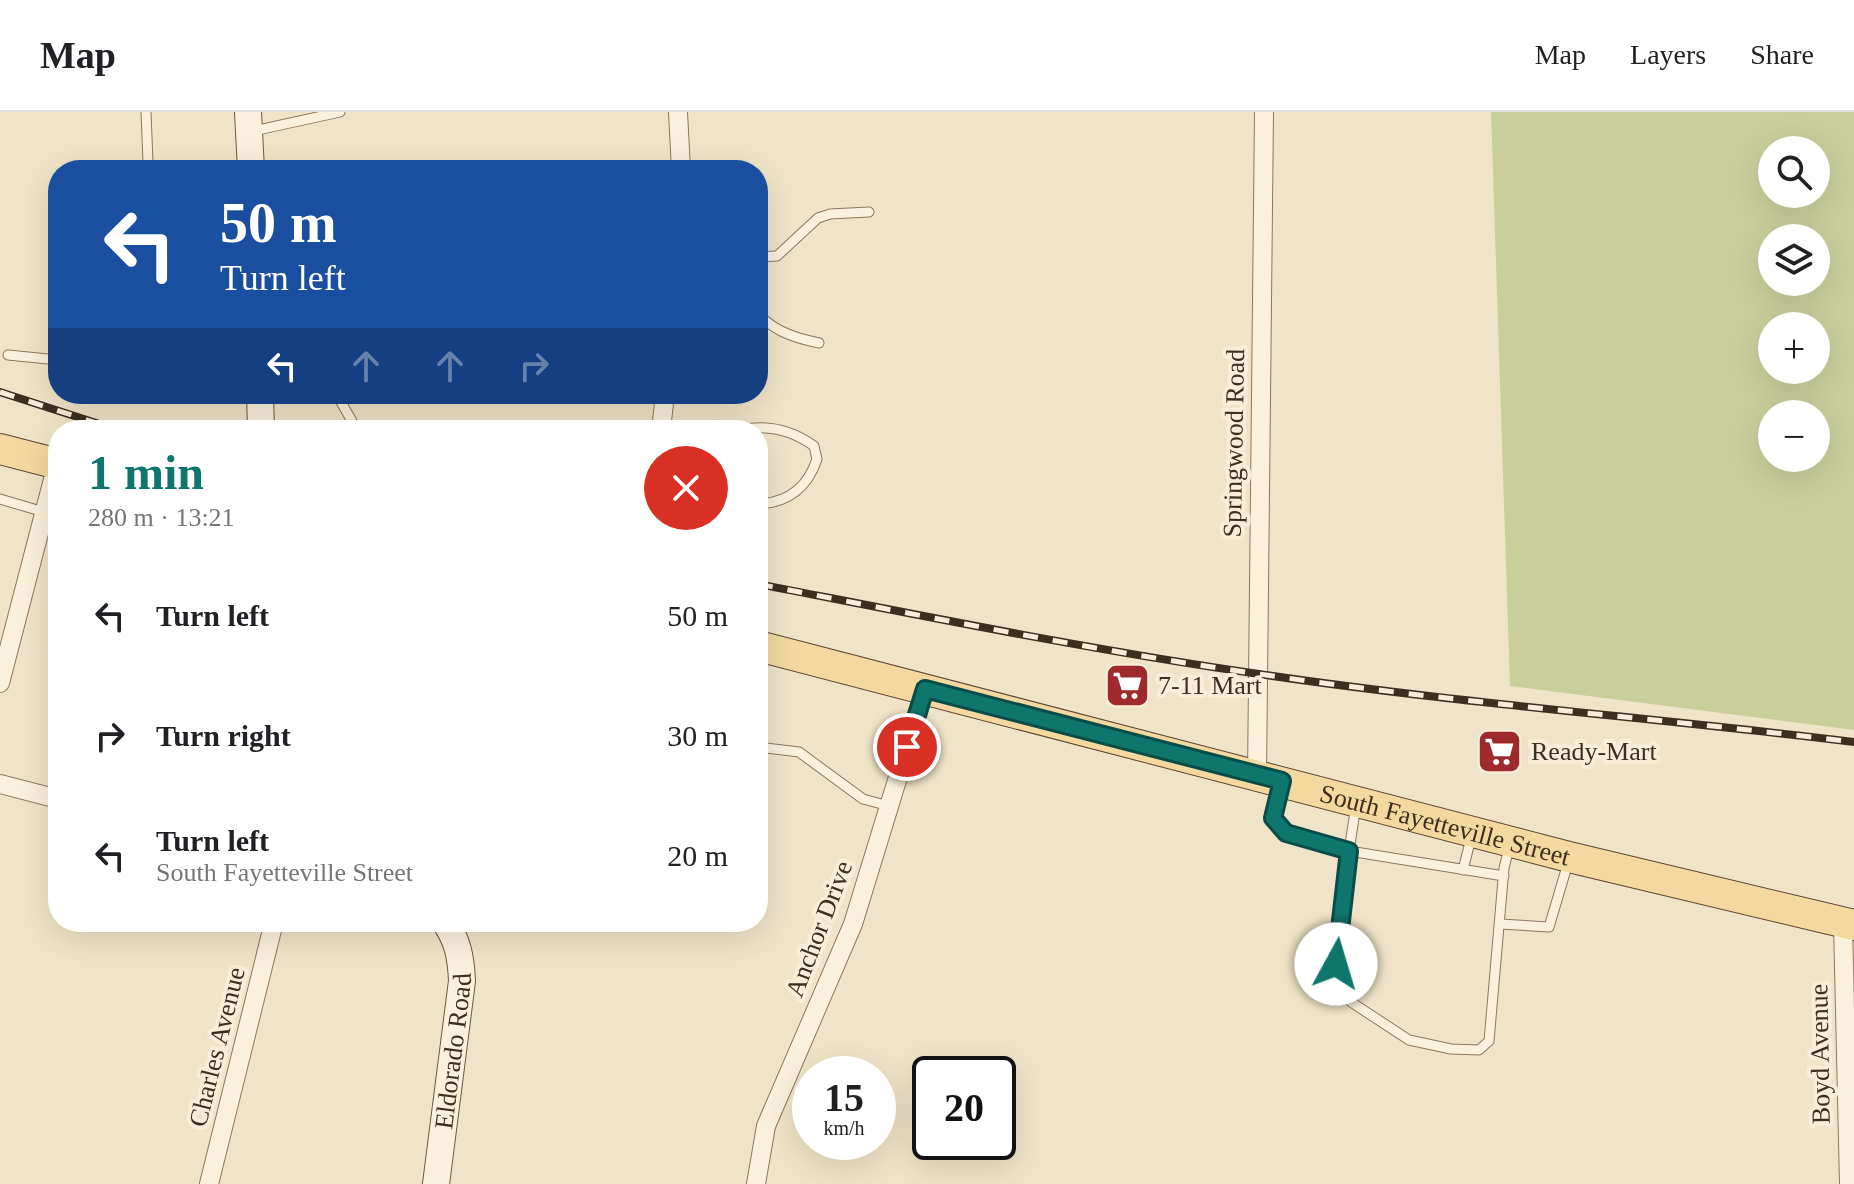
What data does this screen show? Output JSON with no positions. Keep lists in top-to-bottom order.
{
  "streets": {
    "main road": ["South Fayetteville Street"],
    "street": [
      "Springwood Road",
      "Anchor Drive",
      "Charles Avenue",
      "Eldorado Road",
      "Boyd Avenue"
    ]
  },
  "crossings": [
    ["Springwood Road", "South Fayetteville Street"],
    ["South Fayetteville Street", "Anchor Drive"],
    ["South Fayetteville Street", "Boyd Avenue"]
  ],
  "places": {
    "supermarket": ["7-11 Mart", "Ready-Mart"]
  },
  "page": {
    "header": "Map",
    "nav": ["Map", "Layers", "Share"],
    "map_buttons": ["+", "−"],
    "turn": ["50 m", "Turn left"],
    "heading": ["1 min", "280 m · 13:21"],
    "list": [
      {
        "name": "Turn left",
        "value": "50 m"
      },
      {
        "name": "Turn right",
        "value": "30 m"
      },
      {
        "name": "Turn left",
        "note": "South Fayetteville Street",
        "value": "20 m"
      }
    ],
    "speed": "15 km/h",
    "limit": "20"
  }
}
